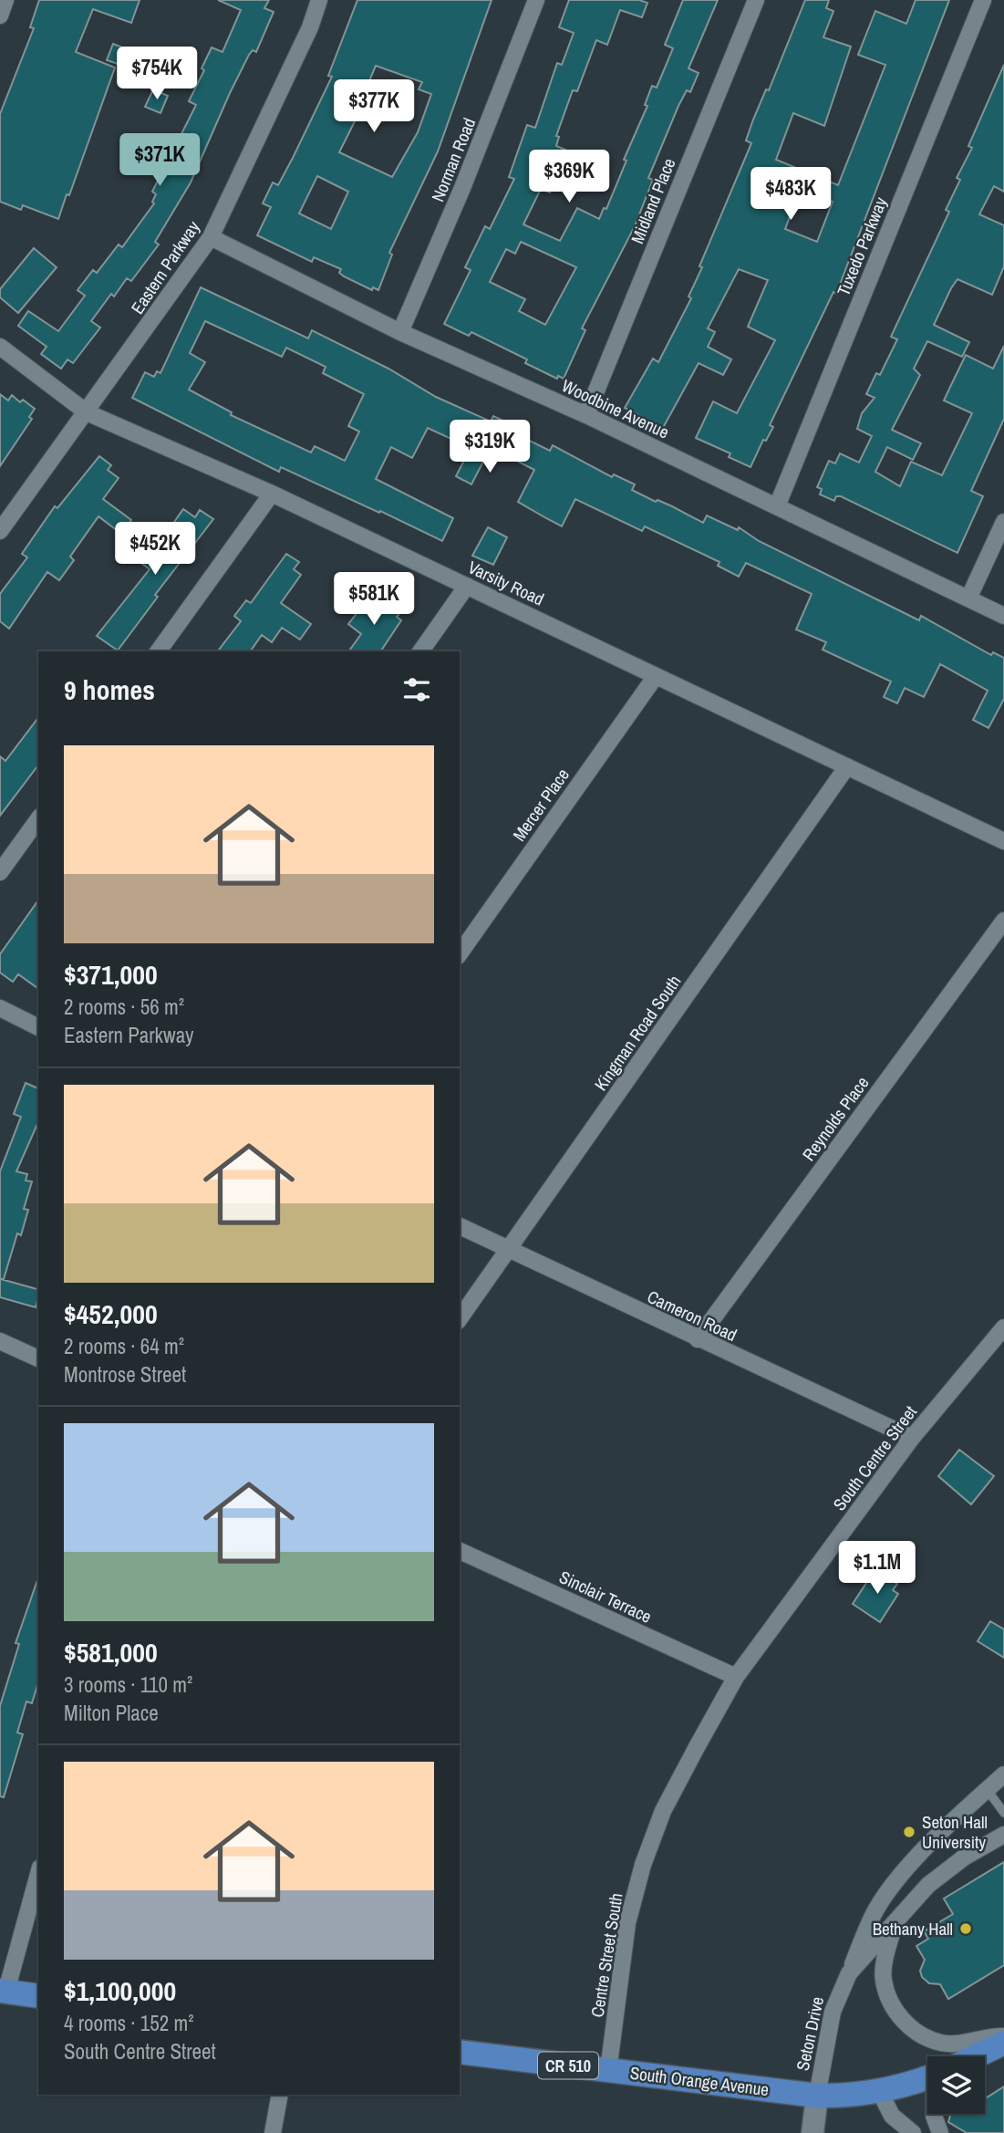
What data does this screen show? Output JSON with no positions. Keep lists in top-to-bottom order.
{
  "streets": {
    "main road": ["CR 510", "South Orange Avenue"],
    "street": [
      "Norman Road",
      "Midland Place",
      "Tuxedo Parkway",
      "Eastern Parkway",
      "Woodbine Avenue",
      "Varsity Road",
      "Mercer Place",
      "Kingman Road South",
      "Reynolds Place",
      "Cameron Road",
      "South Centre Street",
      "Sinclair Terrace",
      "Centre Street South",
      "Seton Drive"
    ]
  },
  "crossings": [
    ["Norman Road", "Woodbine Avenue"],
    ["Midland Place", "Woodbine Avenue"],
    ["Tuxedo Parkway", "Woodbine Avenue"],
    ["Eastern Parkway", "Woodbine Avenue"],
    ["Eastern Parkway", "Varsity Road"],
    ["Varsity Road", "Mercer Place"],
    ["Varsity Road", "Kingman Road South"],
    ["Kingman Road South", "Cameron Road"],
    ["Reynolds Place", "Cameron Road"],
    ["Cameron Road", "South Centre Street"],
    ["South Centre Street", "Sinclair Terrace"],
    ["South Centre Street", "Centre Street South"],
    ["Sinclair Terrace", "Centre Street South"],
    ["Centre Street South", "South Orange Avenue"],
    ["Seton Drive", "South Orange Avenue"]
  ],
  "places": ["Seton Hall University", "Bethany Hall"],
  "page": {
    "price": [
      "$754K",
      "$377K",
      "$371K",
      "$369K",
      "$483K",
      "$319K",
      "$452K",
      "$581K",
      "$1.1M"
    ],
    "heading": "9 homes",
    "list": [
      {
        "name": "$371,000",
        "note": "2 rooms · 56 m² · Eastern Parkway"
      },
      {
        "name": "$452,000",
        "note": "2 rooms · 64 m² · Montrose Street"
      },
      {
        "name": "$581,000",
        "note": "3 rooms · 110 m² · Milton Place"
      },
      {
        "name": "$1,100,000",
        "note": "4 rooms · 152 m² · South Centre Street"
      }
    ]
  }
}
